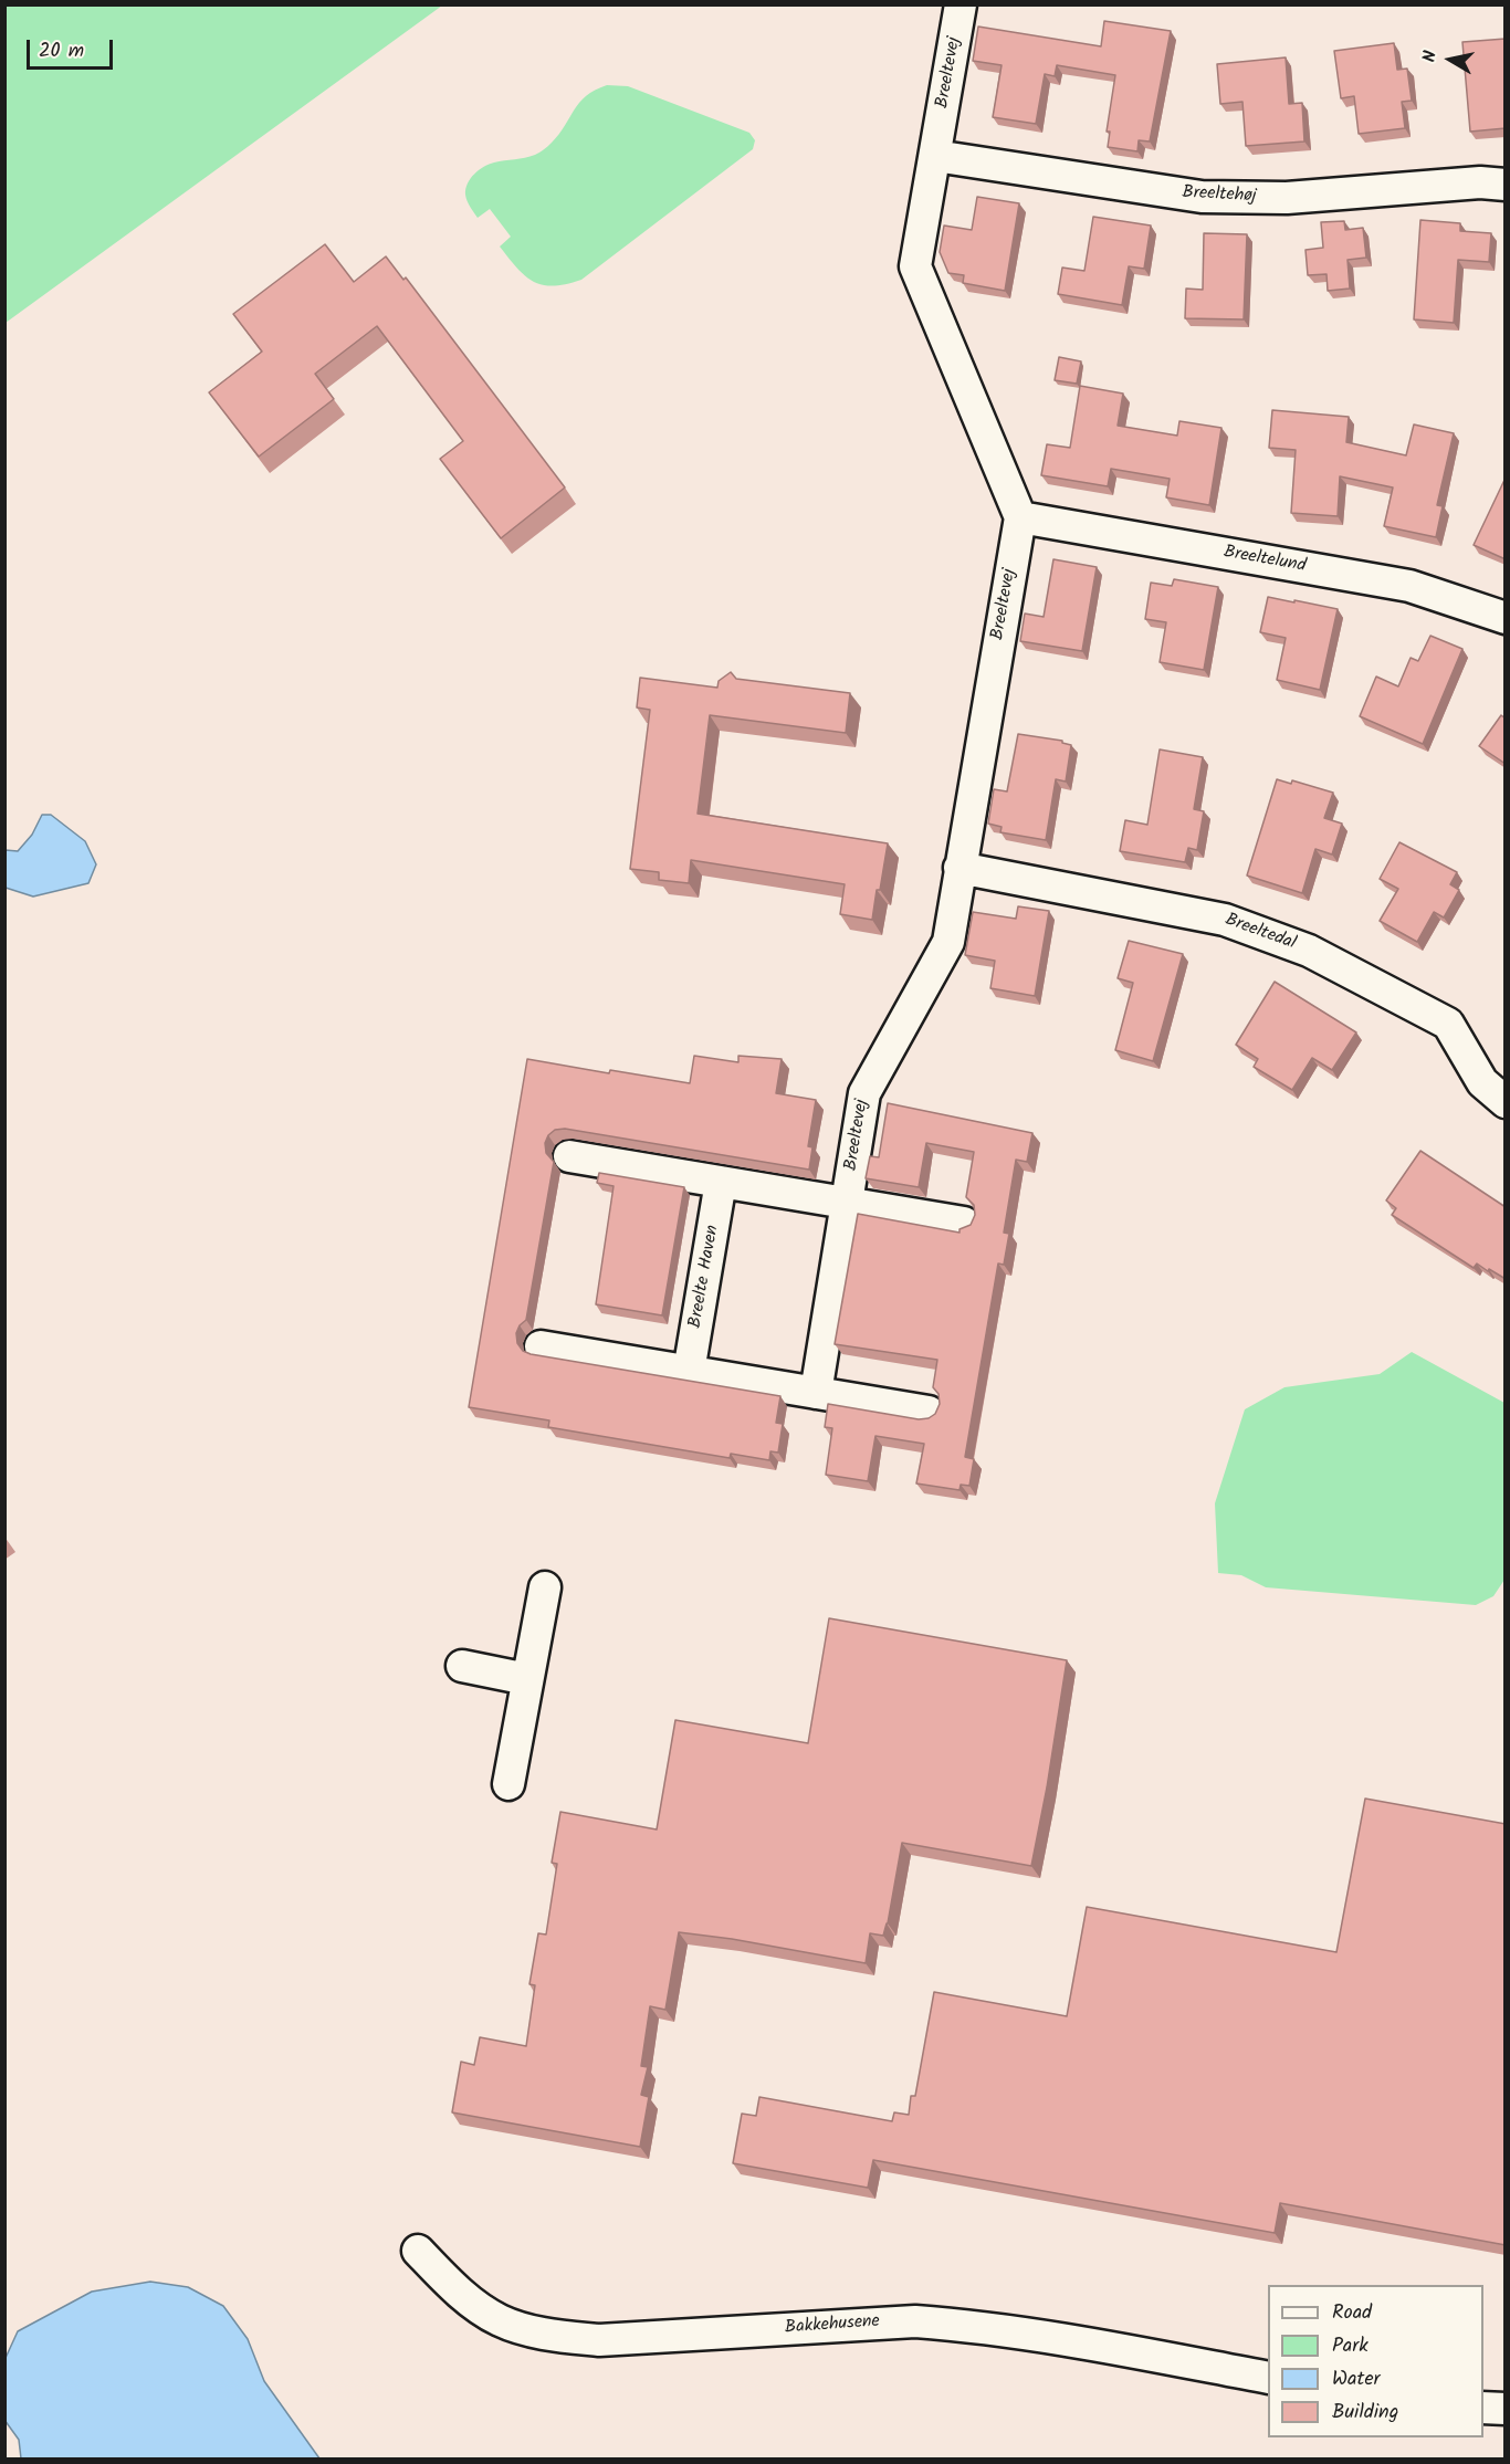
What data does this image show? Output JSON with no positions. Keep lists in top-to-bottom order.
{
  "streets": {
    "street": [
      "Breeltevej",
      "Breeltehøj",
      "Breeltelund",
      "Breeltedal",
      "Breelte Haven",
      "Bakkehusene"
    ]
  },
  "crossings": [
    ["Breeltevej", "Breeltehøj"],
    ["Breeltevej", "Breeltelund"],
    ["Breeltevej", "Breeltedal"]
  ],
  "legend": [
    "Road",
    "Park",
    "Water",
    "Building"
  ],
  "scale_bar": "20 m",
  "north": "left"
}
